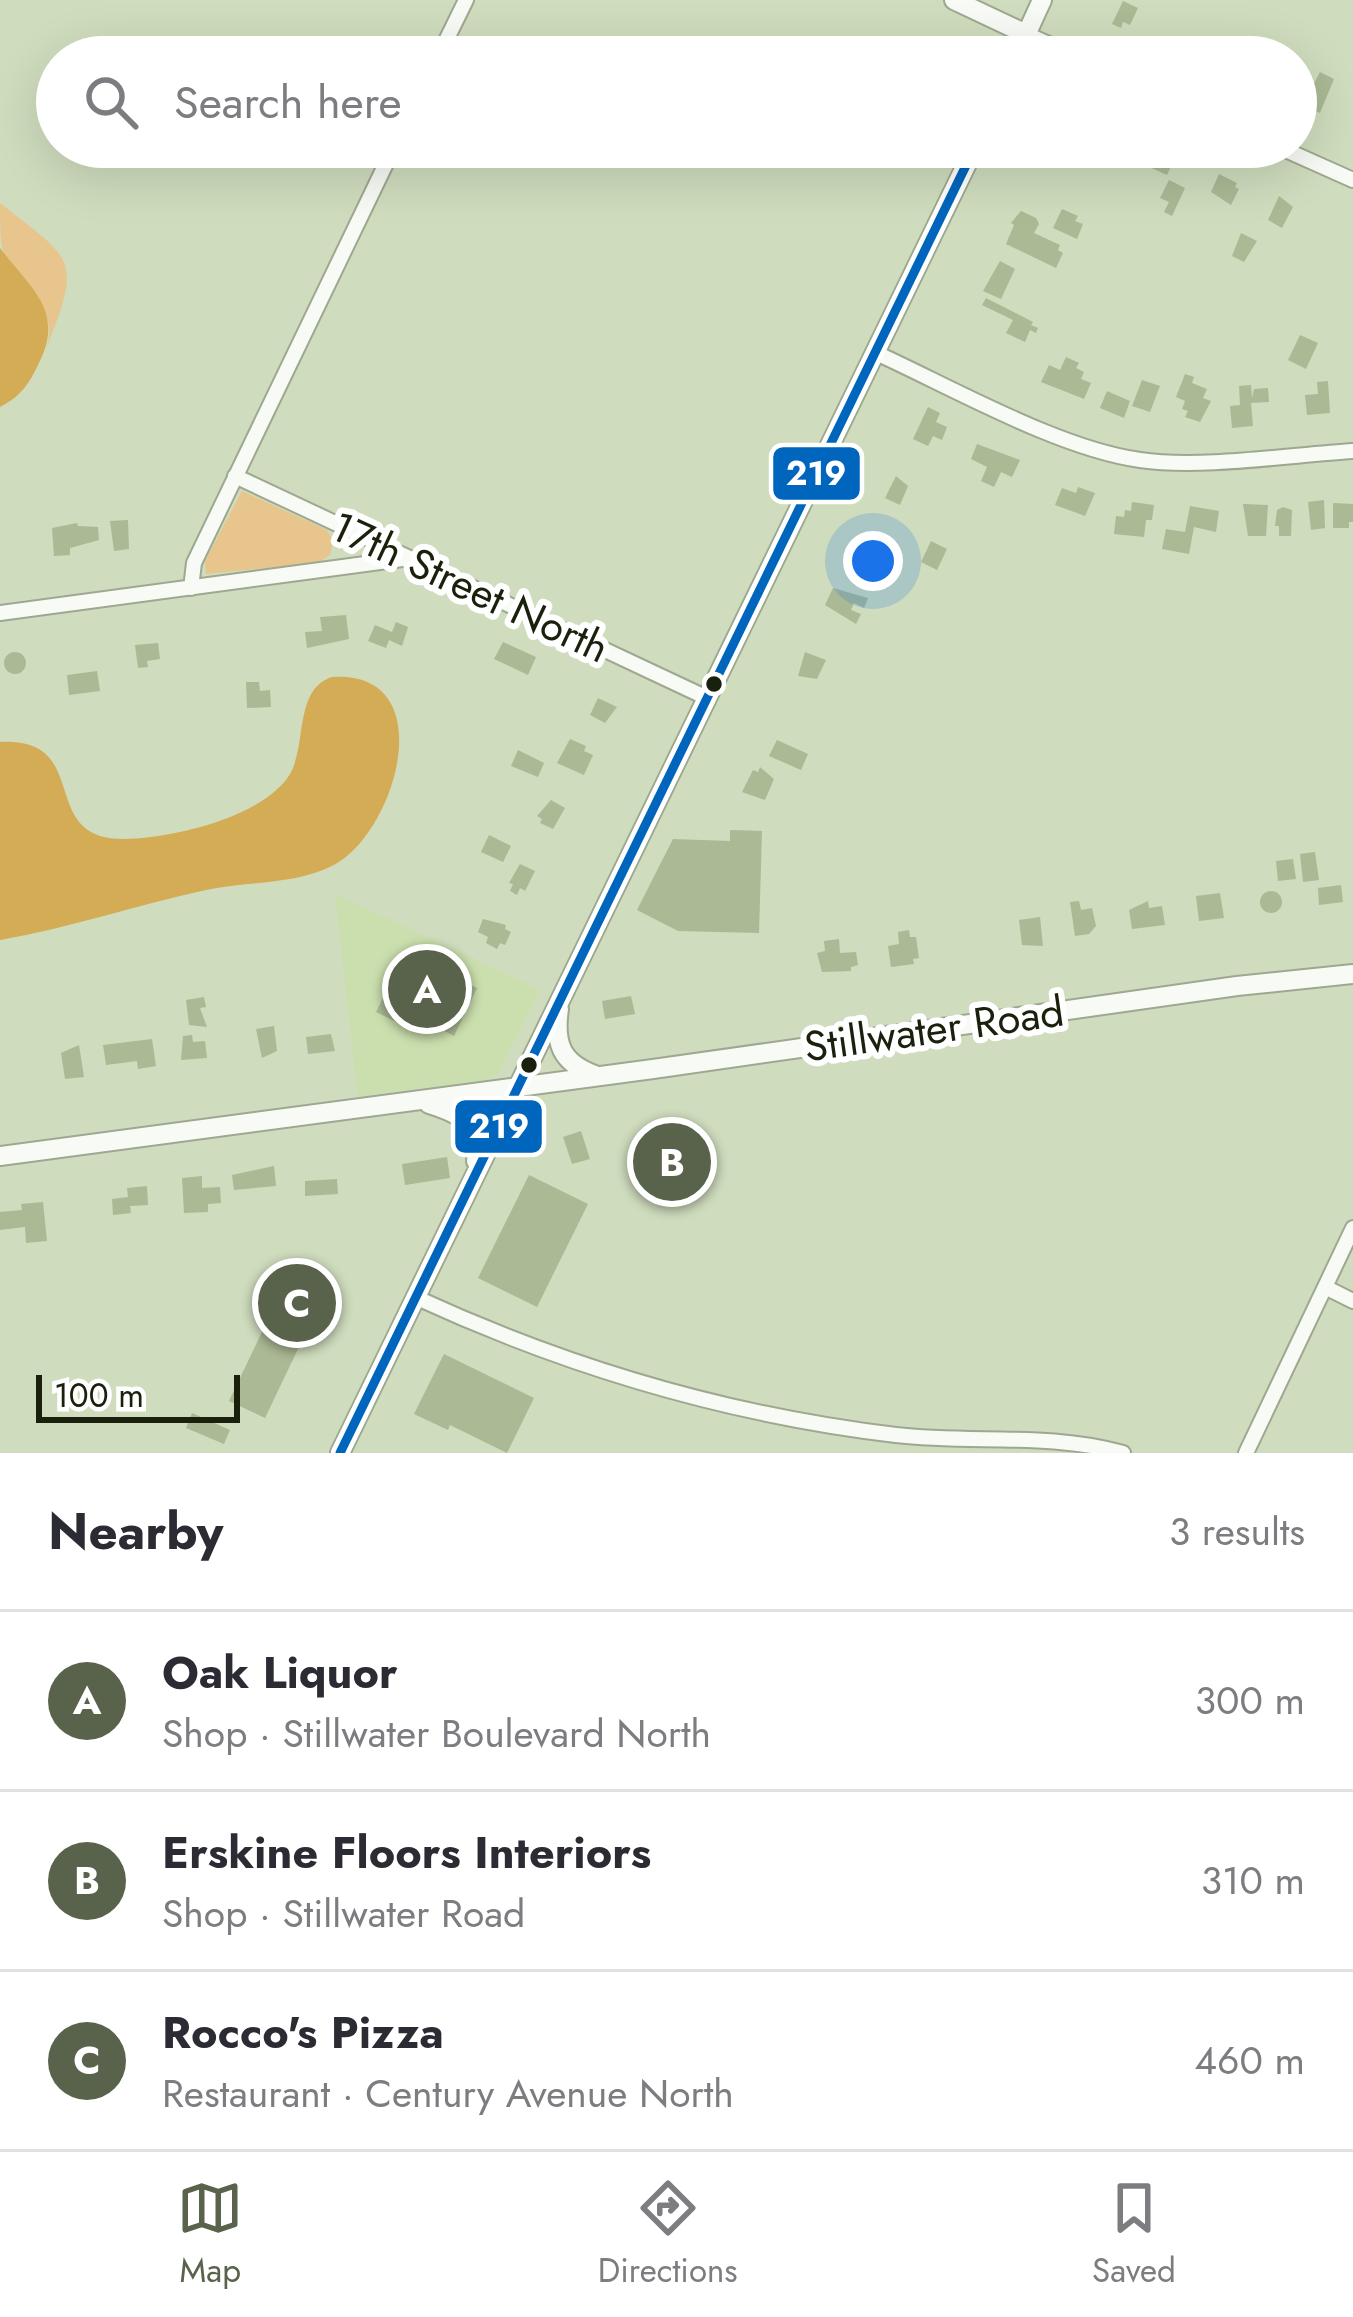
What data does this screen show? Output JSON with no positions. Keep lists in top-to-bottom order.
{
  "streets": {
    "main road": ["Stillwater Road"],
    "street": ["17th Street North"]
  },
  "lines": ["transit line 219"],
  "scale_bar": "100 m",
  "page": {
    "search": "Search here",
    "pins": ["A", "B", "C"],
    "scale": "100 m",
    "heading": ["Nearby", "3 results"],
    "list": [
      {
        "mark": "A",
        "name": "Oak Liquor",
        "note": "Shop · Stillwater Boulevard North",
        "value": "300 m"
      },
      {
        "mark": "B",
        "name": "Erskine Floors Interiors",
        "note": "Shop · Stillwater Road",
        "value": "310 m"
      },
      {
        "mark": "C",
        "name": "Rocco's Pizza",
        "note": "Restaurant · Century Avenue North",
        "value": "460 m"
      }
    ],
    "nav": ["Map", "Directions", "Saved"]
  }
}
